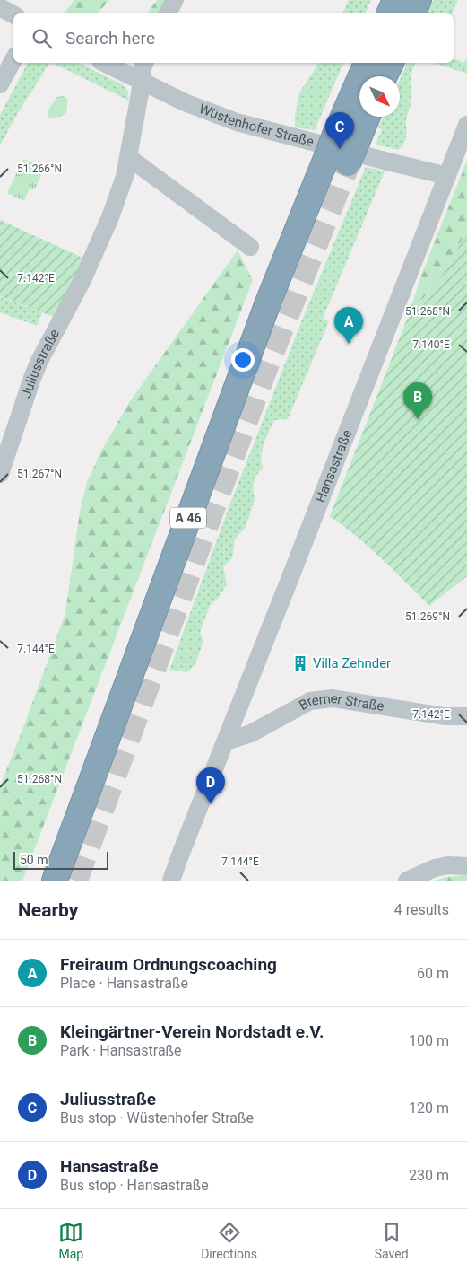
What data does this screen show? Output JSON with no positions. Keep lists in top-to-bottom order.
{
  "streets": {
    "highway": ["A 46"],
    "street": [
      "Wüstenhofer Straße",
      "Juliusstraße",
      "Hansastraße",
      "Bremer Straße"
    ]
  },
  "crossings": [
    ["Wüstenhofer Straße", "Juliusstraße"],
    ["Wüstenhofer Straße", "Hansastraße"],
    ["Hansastraße", "Bremer Straße"]
  ],
  "places": {
    "building": ["Villa Zehnder"]
  },
  "scale_bar": "50 m",
  "north": "bottom right",
  "page": {
    "search": "Search here",
    "pins": [
      "C",
      "A",
      "B",
      "D"
    ],
    "scale": "50 m",
    "heading": ["Nearby", "4 results"],
    "list": [
      {
        "mark": "A",
        "name": "Freiraum Ordnungscoaching",
        "note": "Place · Hansastraße",
        "value": "60 m"
      },
      {
        "mark": "B",
        "name": "Kleingärtner-Verein Nordstadt e.V.",
        "note": "Park · Hansastraße",
        "value": "100 m"
      },
      {
        "mark": "C",
        "name": "Juliusstraße",
        "note": "Bus stop · Wüstenhofer Straße",
        "value": "120 m"
      },
      {
        "mark": "D",
        "name": "Hansastraße",
        "note": "Bus stop · Hansastraße",
        "value": "230 m"
      }
    ],
    "nav": ["Map", "Directions", "Saved"]
  },
  "coordinates": [
    "51.266°N",
    "7.142°E",
    "51.268°N",
    "7.140°E",
    "51.267°N",
    "51.269°N",
    "7.144°E"
  ]
}
